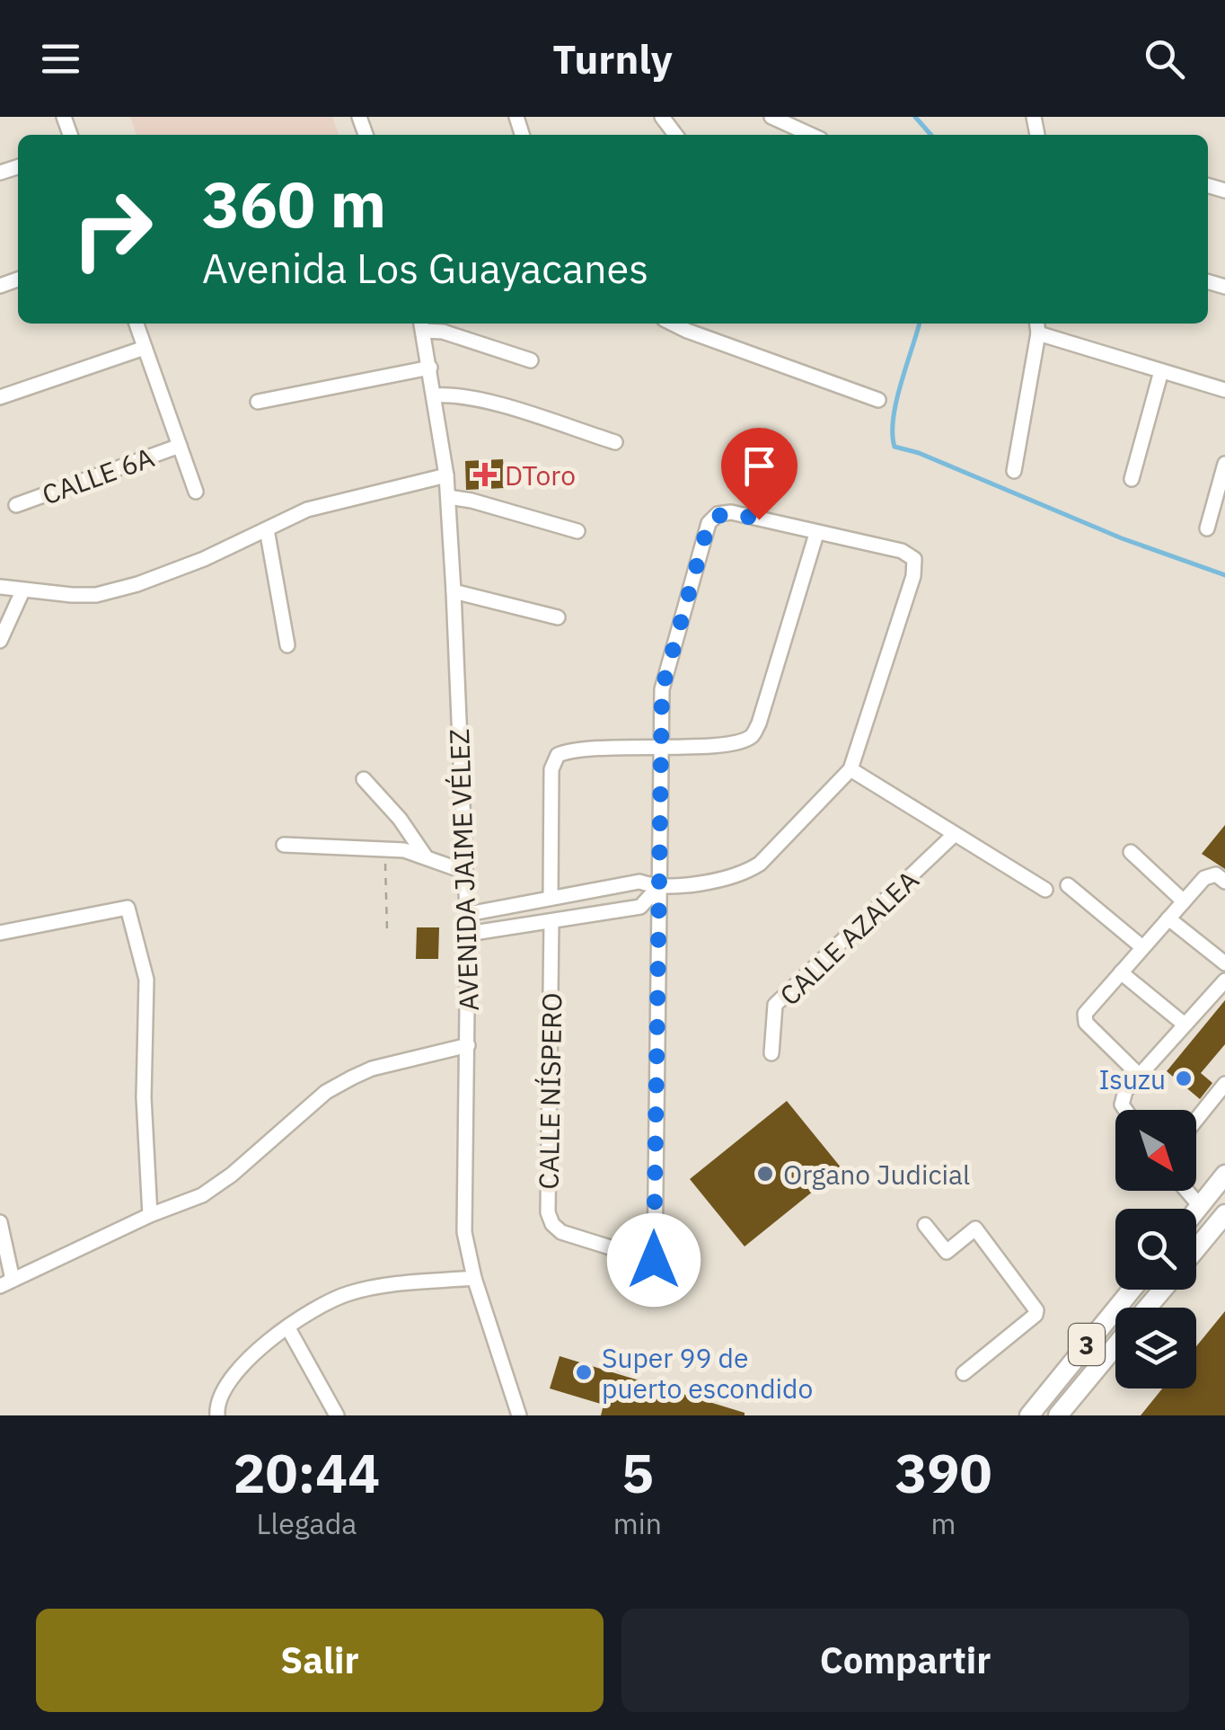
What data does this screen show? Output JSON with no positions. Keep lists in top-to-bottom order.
{
  "streets": {
    "main road": ["3"],
    "street": [
      "CALLE 6A",
      "AVENIDA JAIME VÉLEZ",
      "CALLE AZALEA",
      "CALLE NÍSPERO"
    ]
  },
  "places": {
    "health": ["DToro"],
    "other": ["Isuzu", "Organo Judicial", "Super 99 de puerto escondido"]
  },
  "north": "bottom right",
  "page": {
    "header": "Turnly",
    "turn": ["360 m", "Avenida Los Guayacanes"],
    "eta": [
      "20:44",
      "Llegada",
      "5",
      "min",
      "390",
      "m"
    ],
    "buttons": ["Salir", "Compartir"]
  }
}
